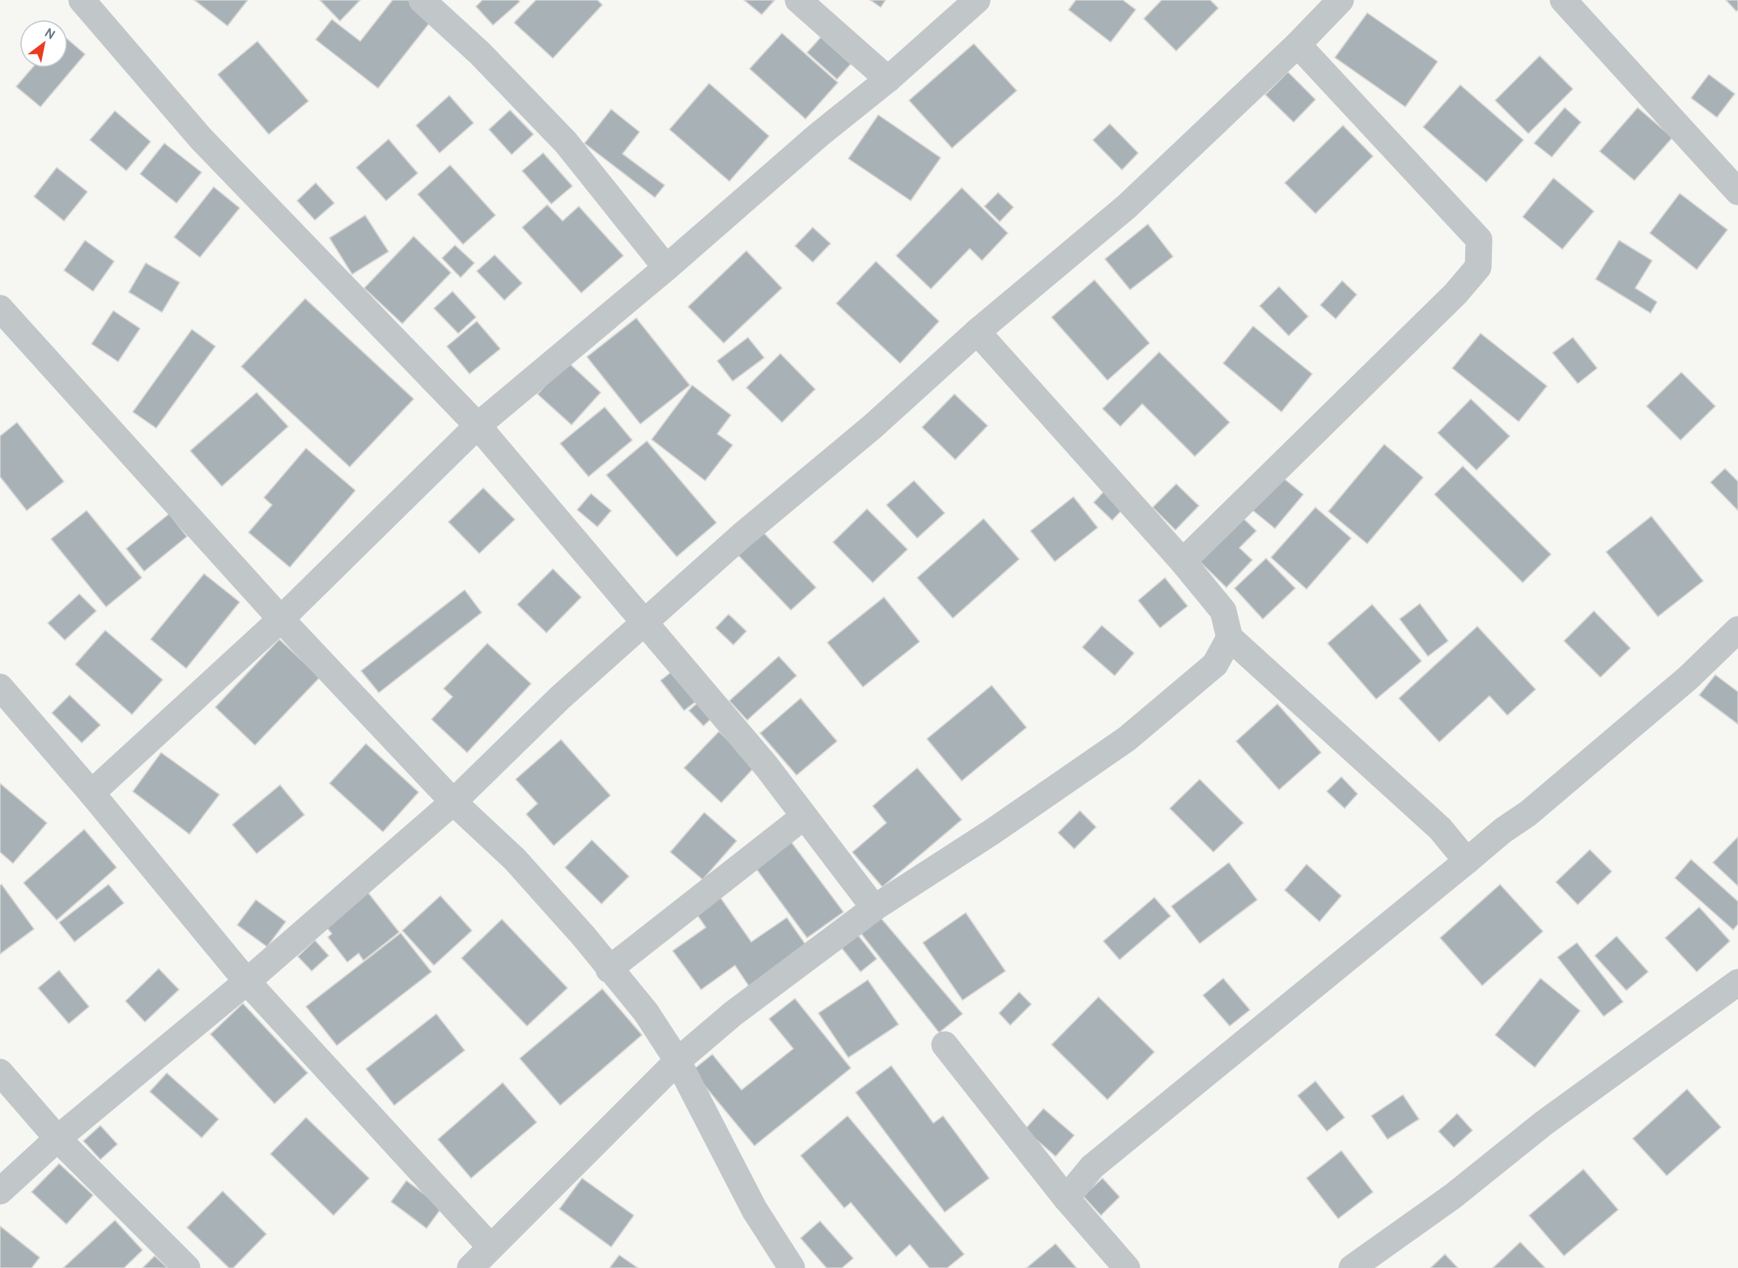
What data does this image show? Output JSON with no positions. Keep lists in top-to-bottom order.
{
  "north": "top right"
}
